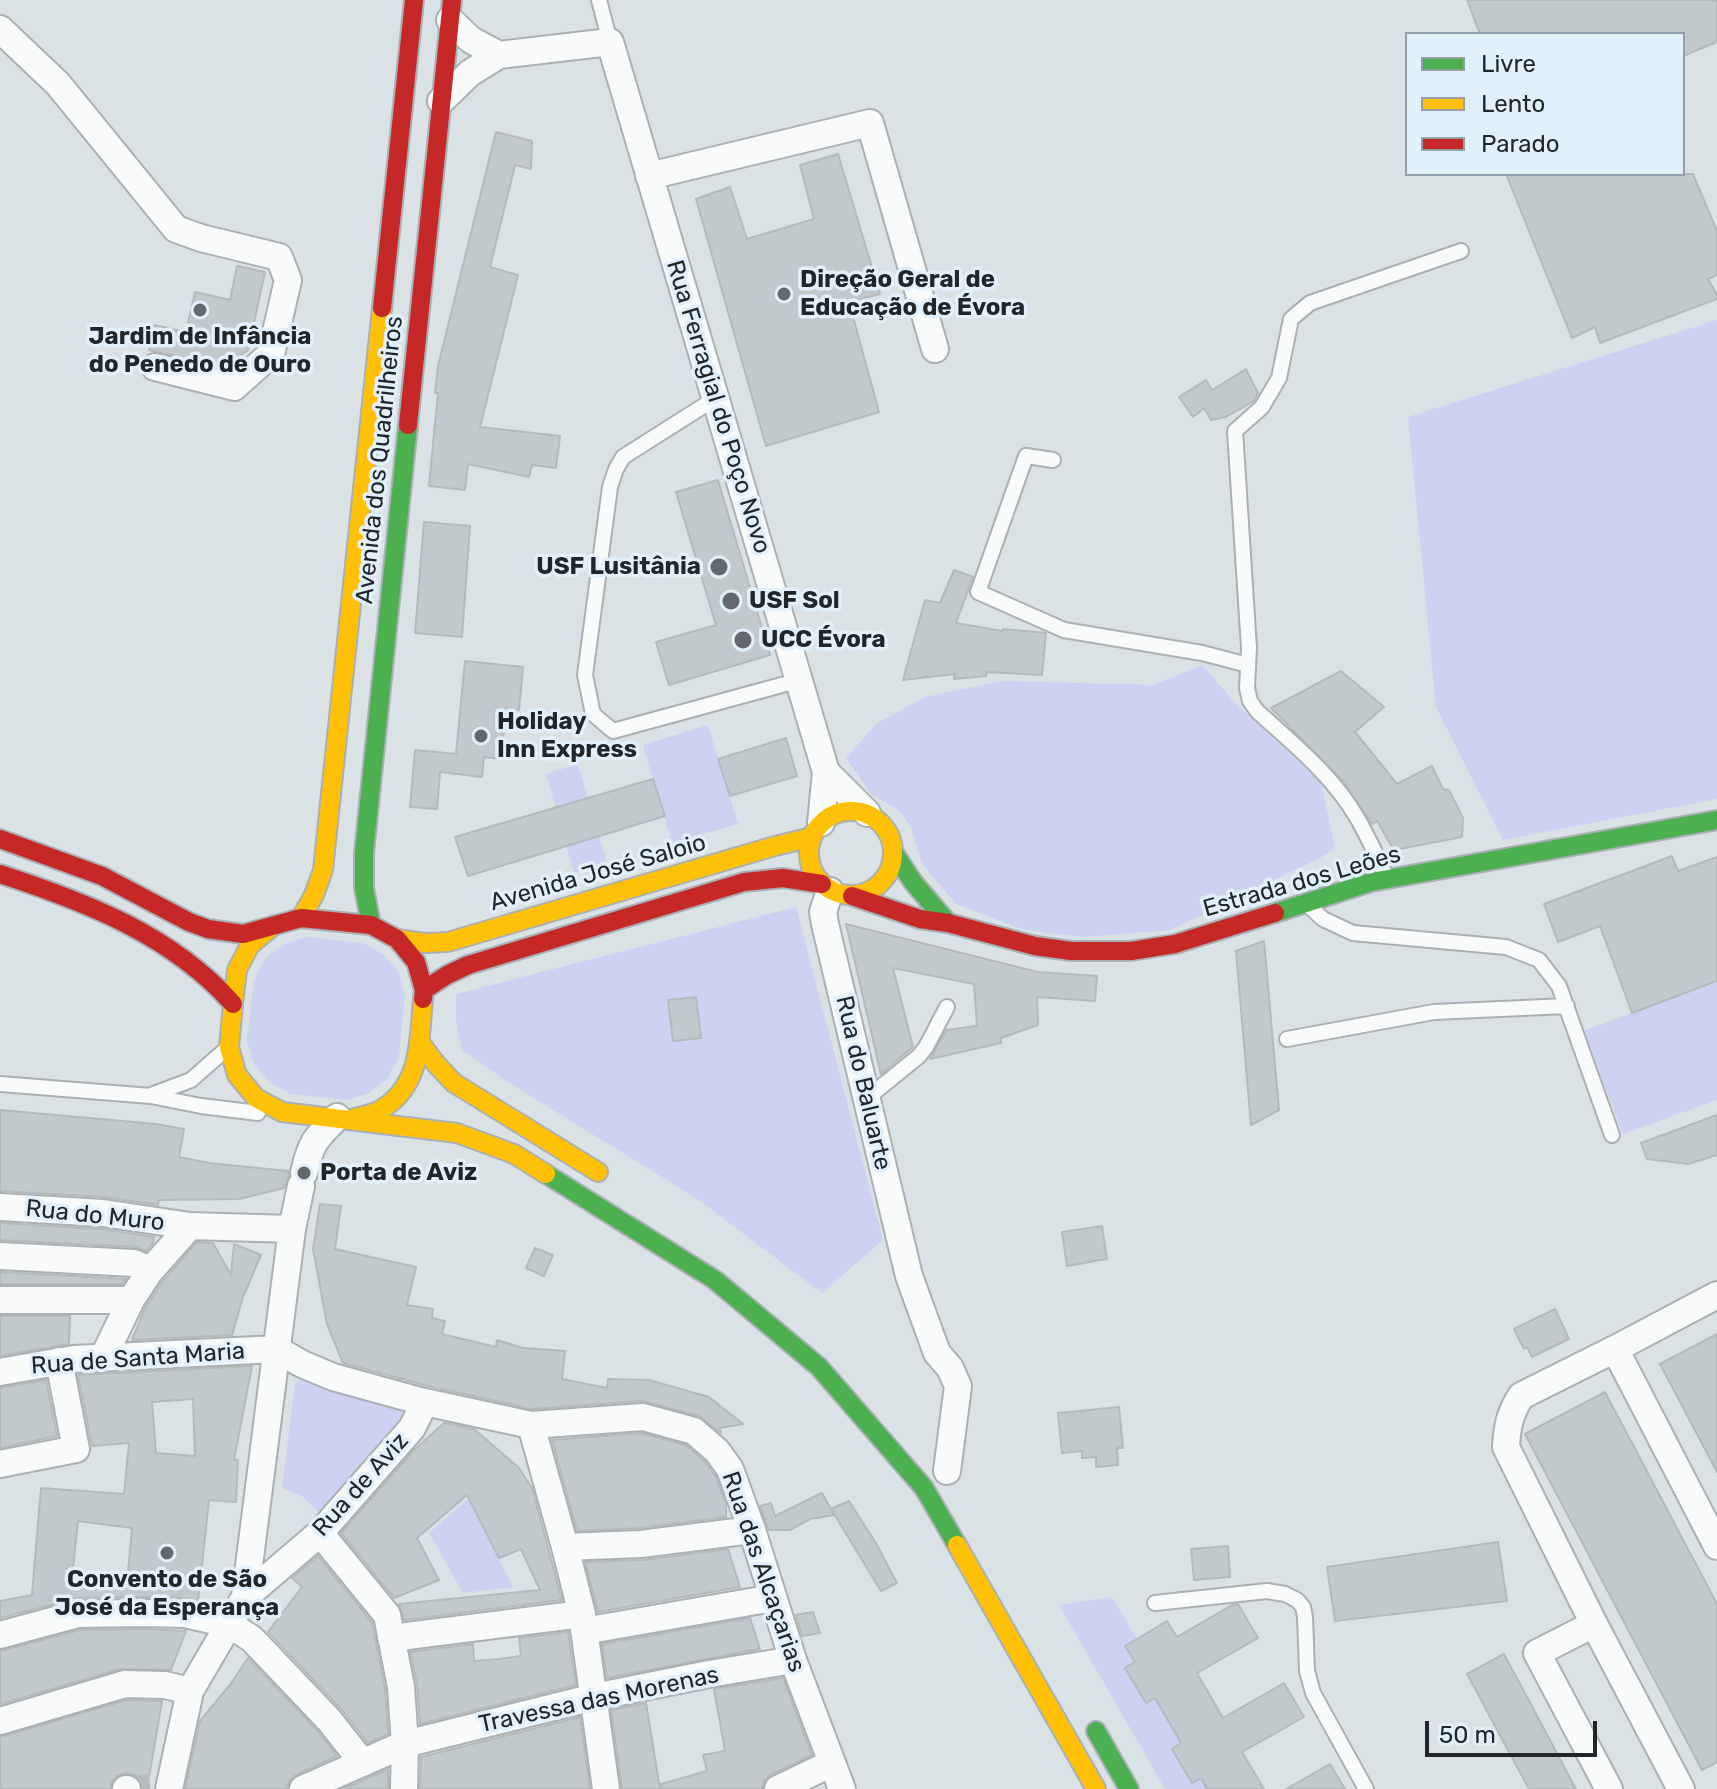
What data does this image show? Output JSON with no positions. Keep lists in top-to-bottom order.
{
  "streets": {
    "main road": ["Avenida dos Quadrilheiros", "Avenida José Saloio", "Estrada dos Leões"],
    "street": [
      "Rua Ferragial do Poço Novo",
      "Rua do Baluarte",
      "Rua do Muro",
      "Rua de Santa Maria",
      "Rua de Aviz",
      "Rua das Alcaçarias",
      "Travessa das Morenas"
    ]
  },
  "crossings": [
    ["Avenida dos Quadrilheiros", "Avenida José Saloio"],
    ["Avenida dos Quadrilheiros", "Rua de Aviz"],
    ["Avenida José Saloio", "Estrada dos Leões"],
    ["Avenida José Saloio", "Rua do Baluarte"],
    ["Avenida José Saloio", "Rua de Aviz"],
    ["Rua do Muro", "Rua de Aviz"],
    ["Rua de Santa Maria", "Rua de Aviz"],
    ["Rua de Aviz", "Rua das Alcaçarias"],
    ["Rua das Alcaçarias", "Travessa das Morenas"]
  ],
  "places": [
    "Direção Geral de Educação de Évora",
    "Jardim de Infância do Penedo de Ouro",
    "USF Lusitânia",
    "USF Sol",
    "UCC Évora",
    "Holiday Inn Express",
    "Porta de Aviz",
    "Convento de São José da Esperança"
  ],
  "legend": ["Livre", "Lento", "Parado"],
  "scale_bar": "50 m"
}
